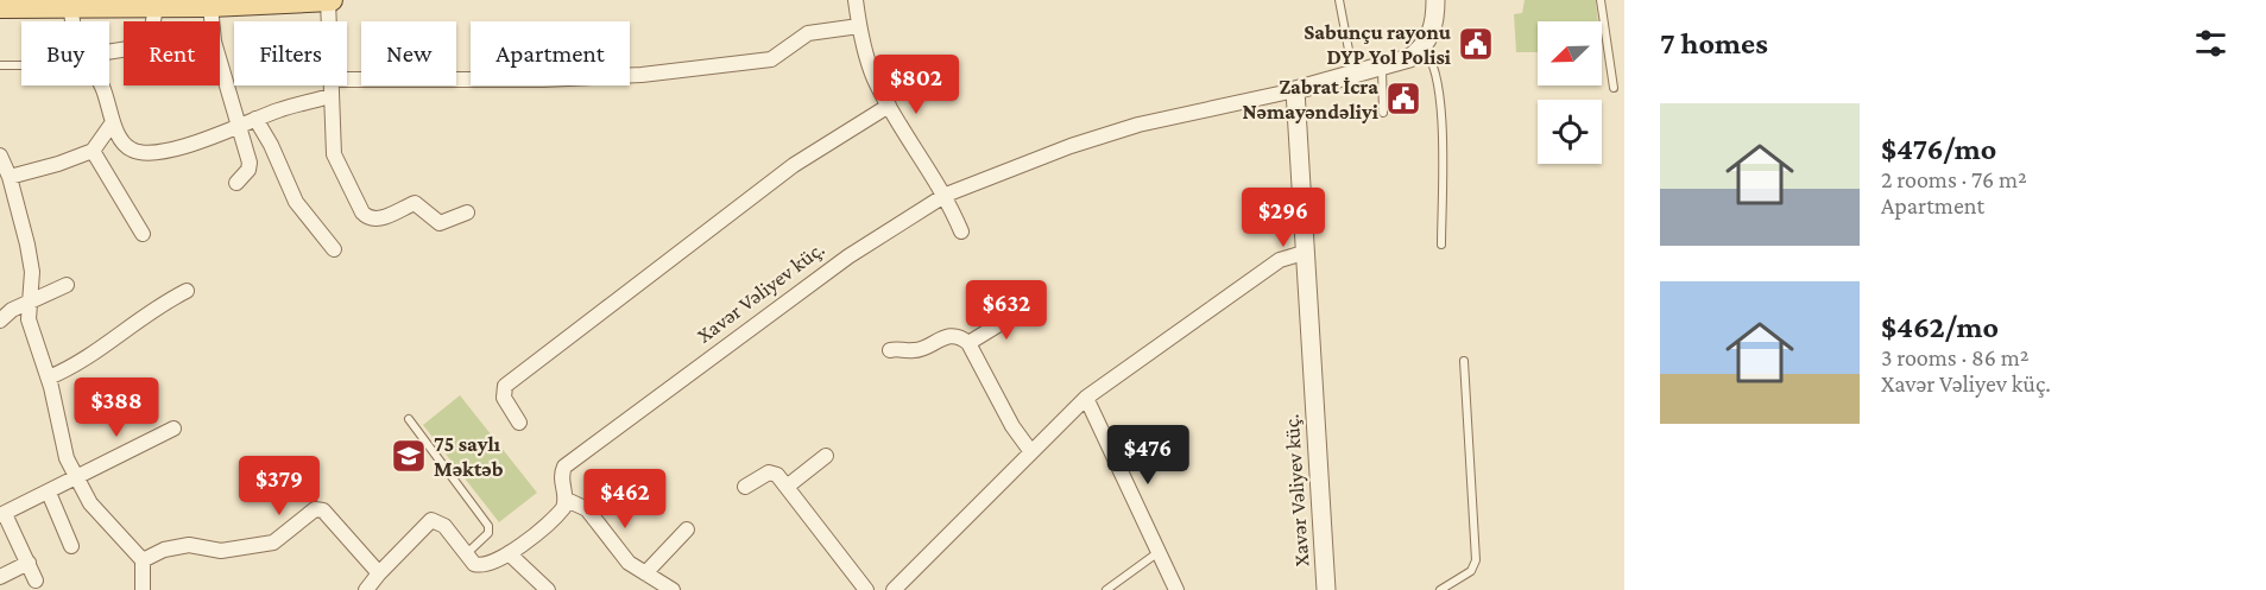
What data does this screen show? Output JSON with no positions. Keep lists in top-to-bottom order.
{
  "streets": {
    "street": ["Xavər Vəliyev küç."]
  },
  "places": {
    "public building": ["Sabunçu rayonu DYP Yol Polisi", "Zabrat İcra Nəmayəndəliyi"],
    "school or university": ["75 saylı Məktəb"]
  },
  "north": "bottom left",
  "page": {
    "heading": "7 homes",
    "chip": [
      "Buy",
      "Rent",
      "Filters",
      "New",
      "Apartment"
    ],
    "price": [
      "$802",
      "$296",
      "$632",
      "$388",
      "$476",
      "$379",
      "$462"
    ],
    "list": [
      {
        "name": "$476/mo",
        "note": "2 rooms · 76 m² · Apartment"
      },
      {
        "name": "$462/mo",
        "note": "3 rooms · 86 m² · Xavər Vəliyev küç."
      }
    ]
  }
}
